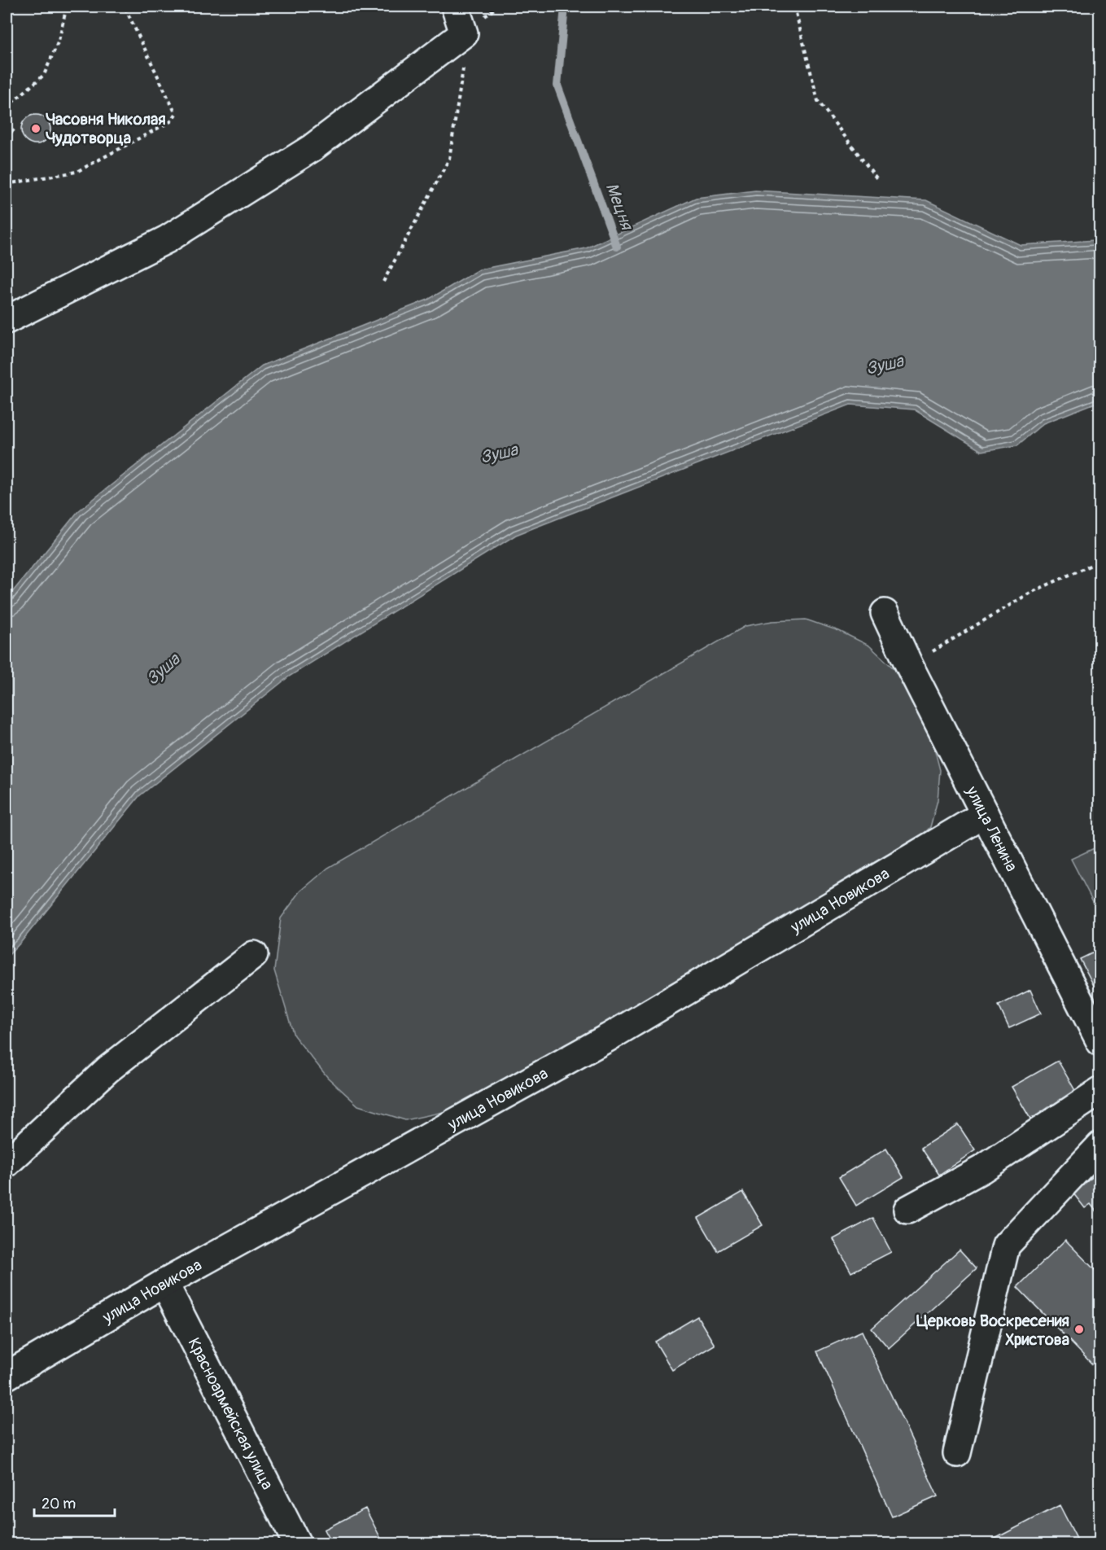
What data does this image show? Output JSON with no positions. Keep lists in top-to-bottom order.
{
  "streets": {
    "street": ["улица Ленина", "улица Новикова", "Красноармейская улица"]
  },
  "crossings": [
    ["улица Ленина", "улица Новикова"],
    ["улица Новикова", "Красноармейская улица"]
  ],
  "water": ["Мецня", "Зуша"],
  "places": ["Часовня Николая Чудотворца", "Церковь Воскресения Христова"],
  "scale_bar": "20 m"
}
